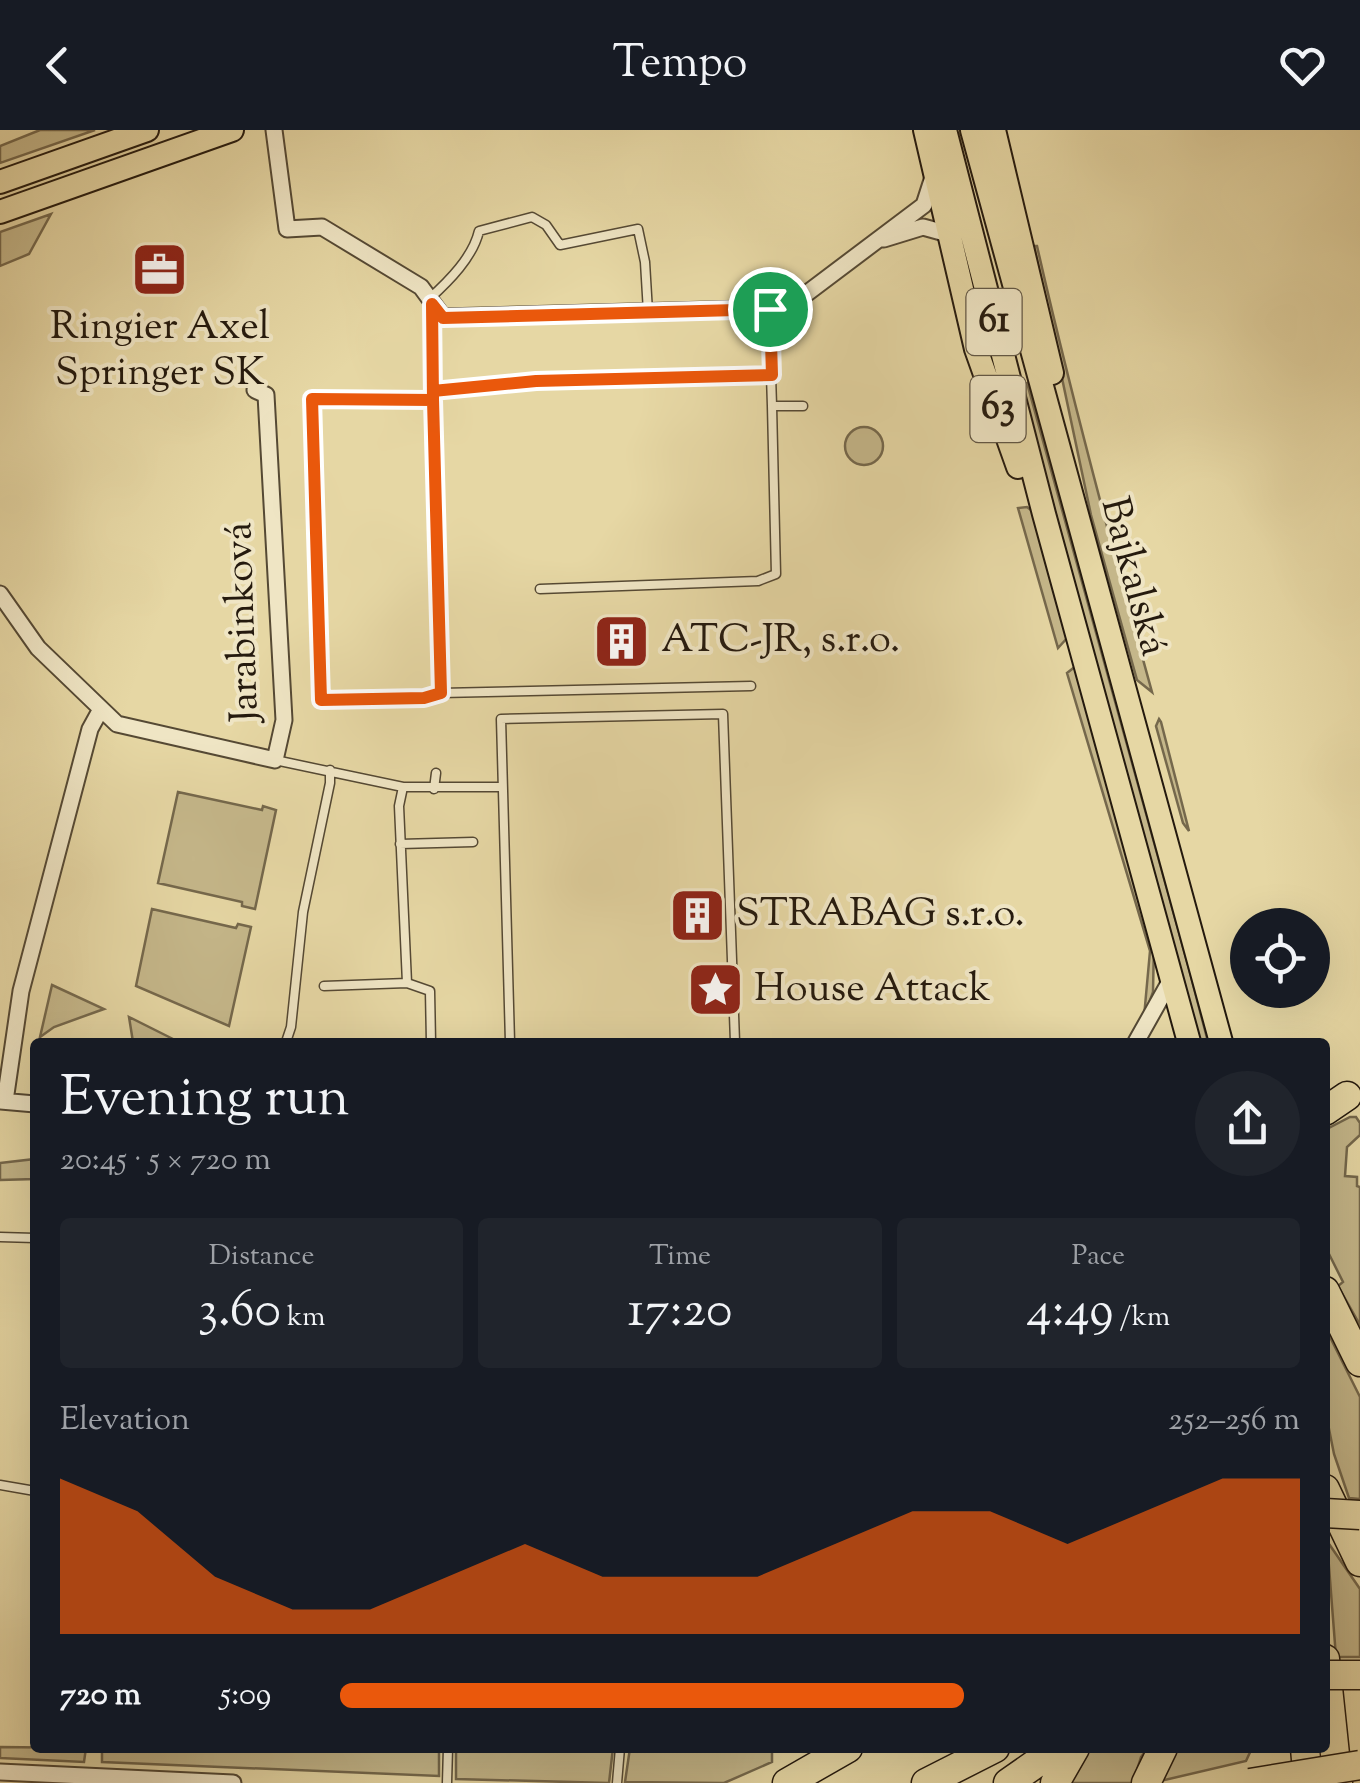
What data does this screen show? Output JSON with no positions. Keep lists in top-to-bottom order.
{
  "streets": {
    "main road": ["61", "63", "Bajkalská"],
    "street": ["Jarabinková"]
  },
  "crossings": [
    ["63", "Bajkalská"]
  ],
  "places": {
    "office": ["Ringier Axel Springer SK"],
    "building": ["ATC-JR, s.r.o.", "STRABAG s.r.o."],
    "place": ["House Attack"]
  },
  "page": {
    "header": "Tempo",
    "heading": ["Evening run", "20:45 · 5 × 720 m"],
    "stats": [
      ["Distance", "3.60 km"],
      ["Time", "17:20"],
      ["Pace", "4:49 /km"]
    ],
    "chart": ["Elevation", "252–256 m"],
    "list": [
      {
        "name": "720 m",
        "note": "5:09"
      }
    ]
  }
}
